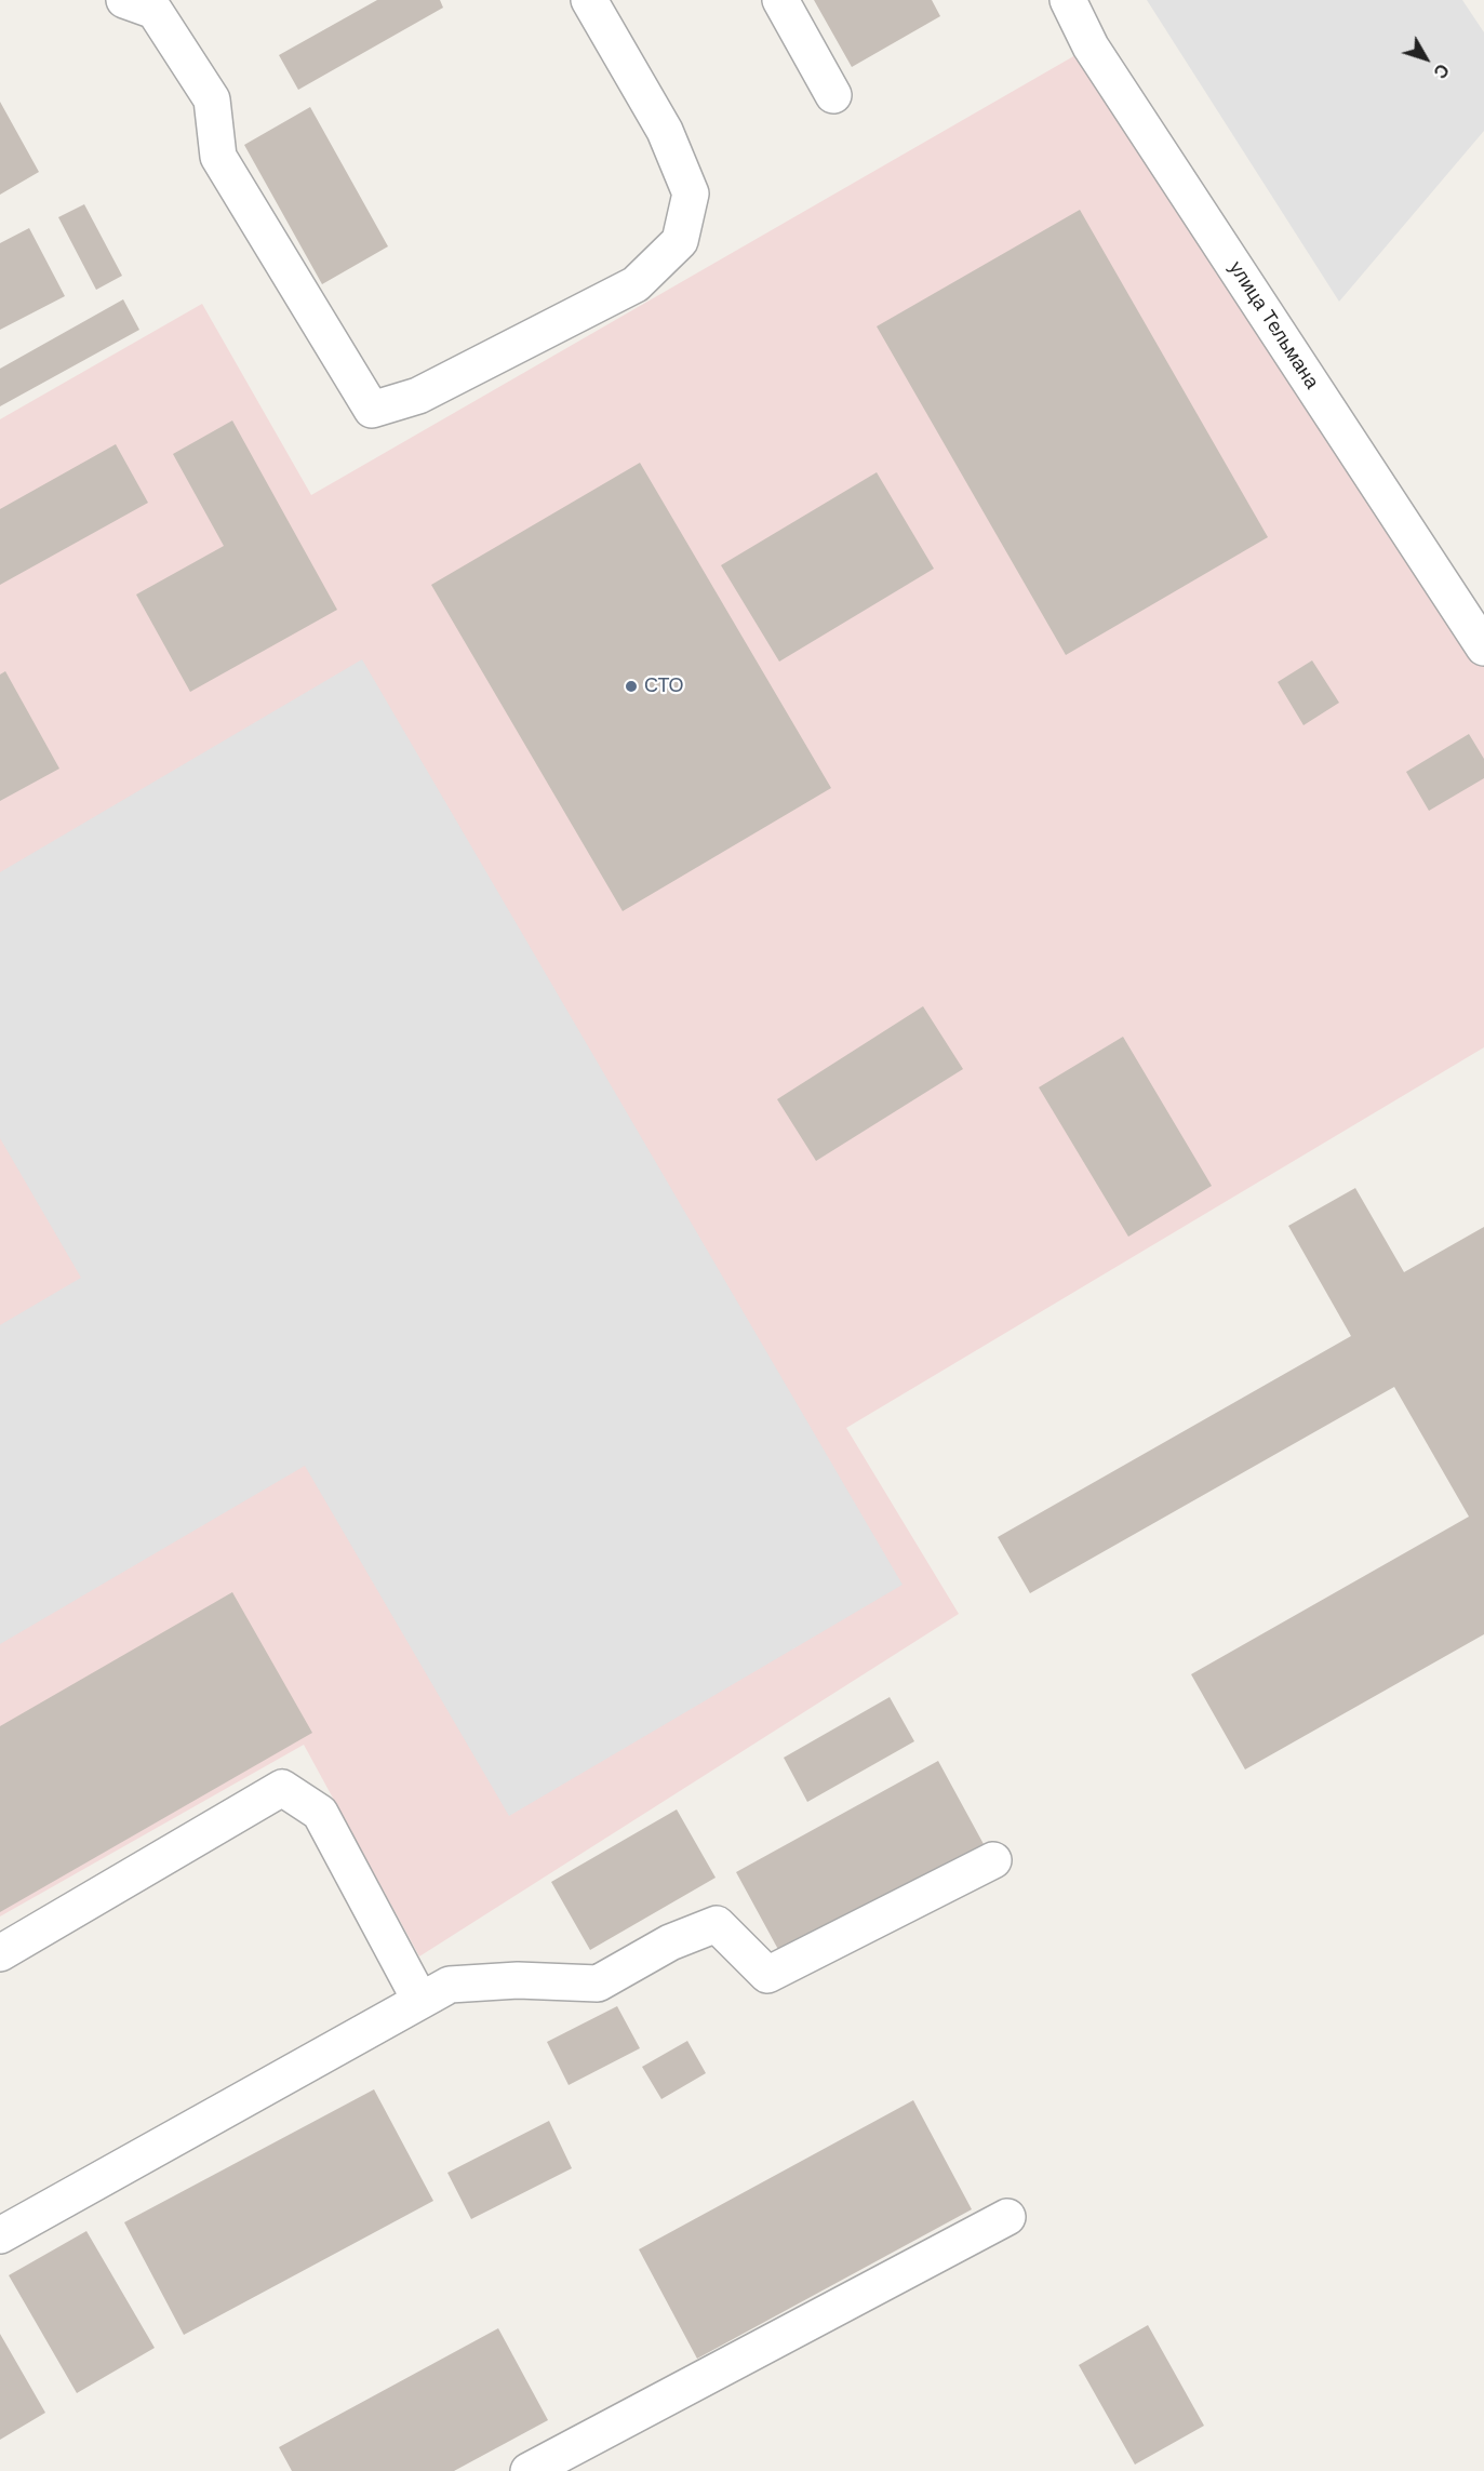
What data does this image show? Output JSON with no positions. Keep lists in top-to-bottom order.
{
  "streets": {
    "street": ["улица Тельмана"]
  },
  "places": ["СТО"],
  "north": "bottom right"
}
